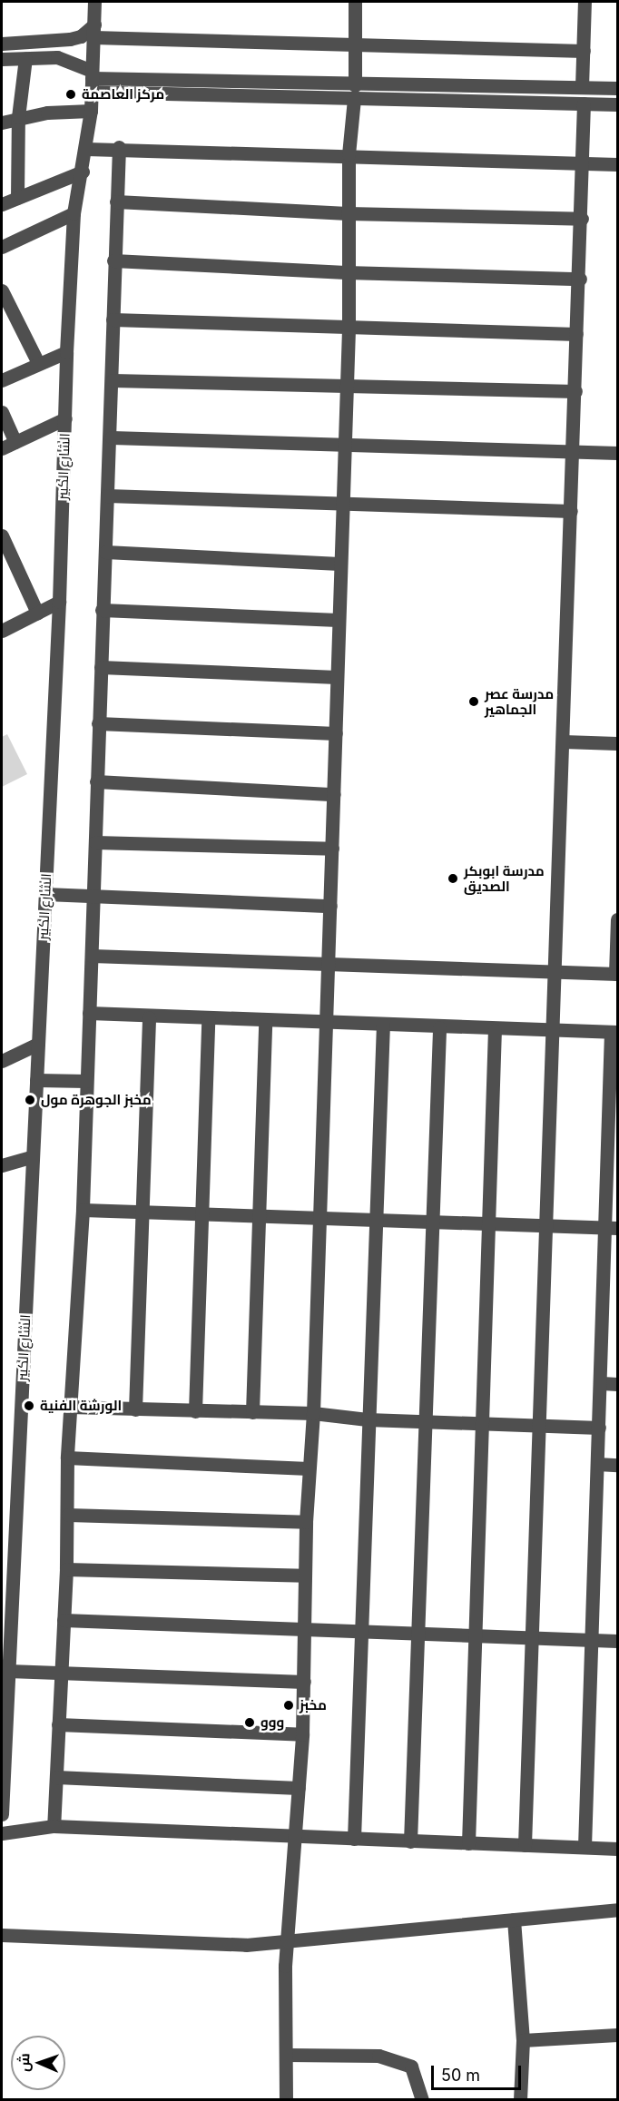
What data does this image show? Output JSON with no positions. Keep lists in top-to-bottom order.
{
  "streets": {
    "street": ["الشارع الكبير"]
  },
  "places": [
    "مركز العاصمة",
    "مدرسة عصر الجماهير",
    "مدرسة ابوبكر الصديق",
    "مخبز الجوهرة مول",
    "الورشة الفنية",
    "مخبز",
    "ووو"
  ],
  "scale_bar": "50 m",
  "north": "left"
}
